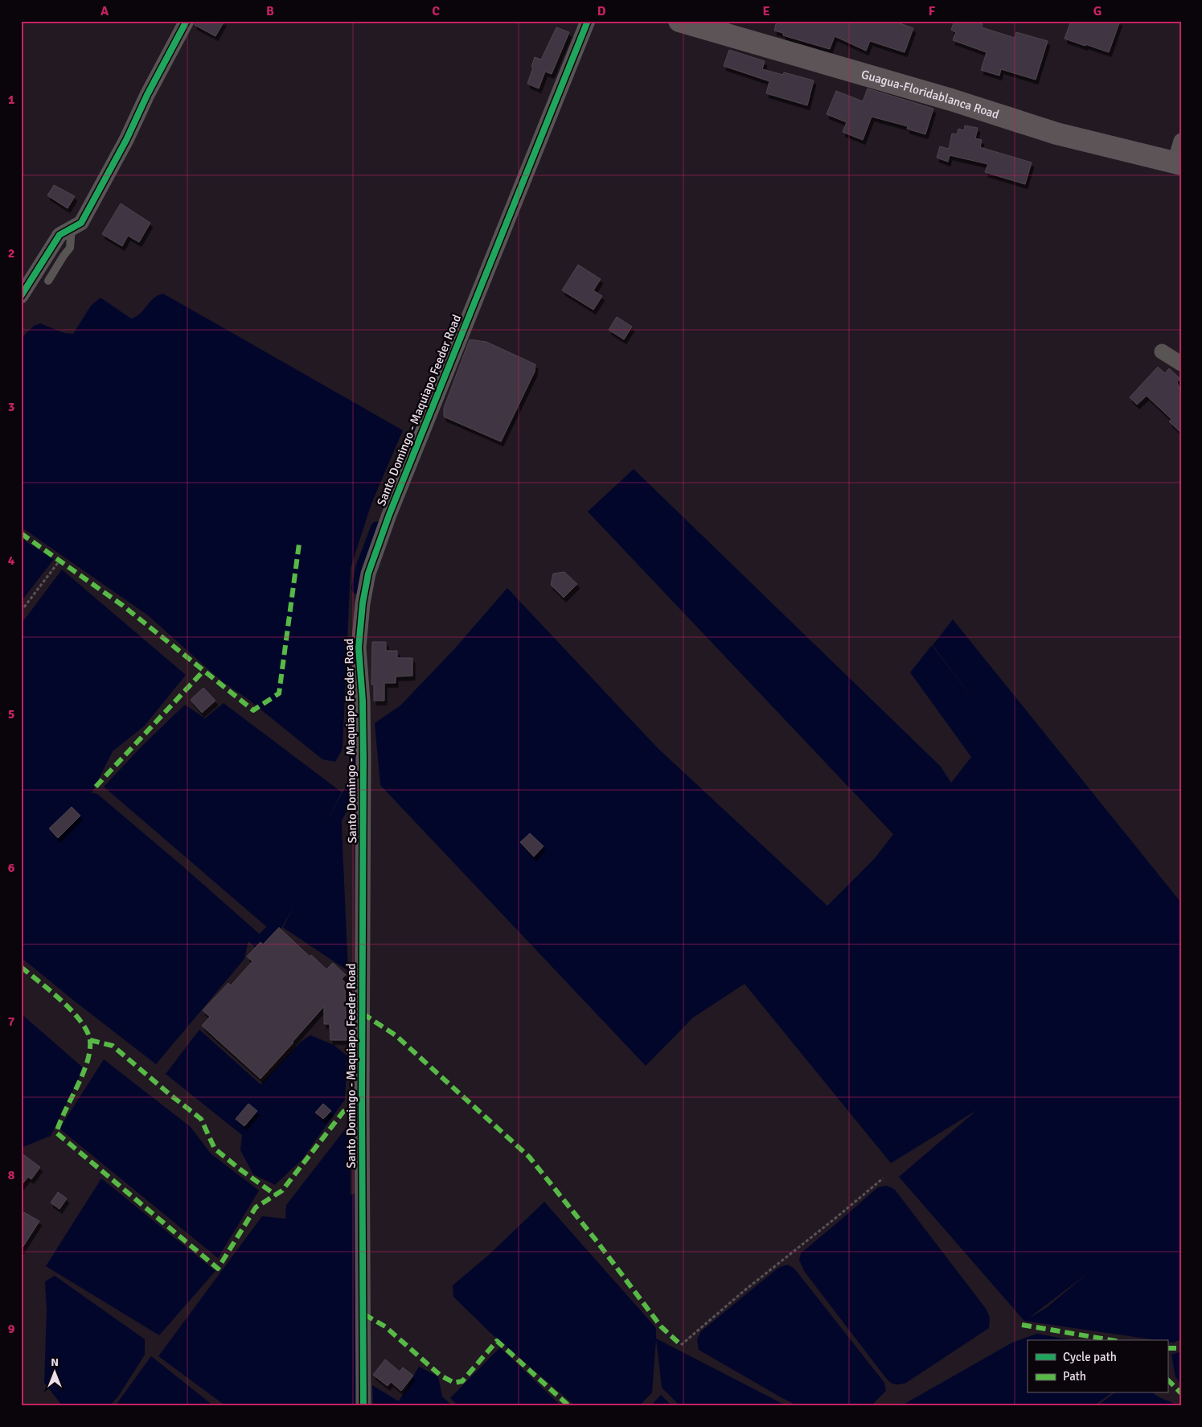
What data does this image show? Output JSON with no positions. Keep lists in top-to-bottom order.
{
  "streets": {
    "main road": ["Guagua-Floridablanca Road"],
    "street": ["Santo Domingo - Maquiapo Feeder Road"]
  },
  "legend": ["Cycle path", "Path"],
  "north": "top",
  "grid": {
    "columns": [
      "A",
      "B",
      "C",
      "D",
      "E",
      "F",
      "G"
    ],
    "rows": [
      "1",
      "2",
      "3",
      "4",
      "5",
      "6",
      "7",
      "8",
      "9"
    ]
  }
}
